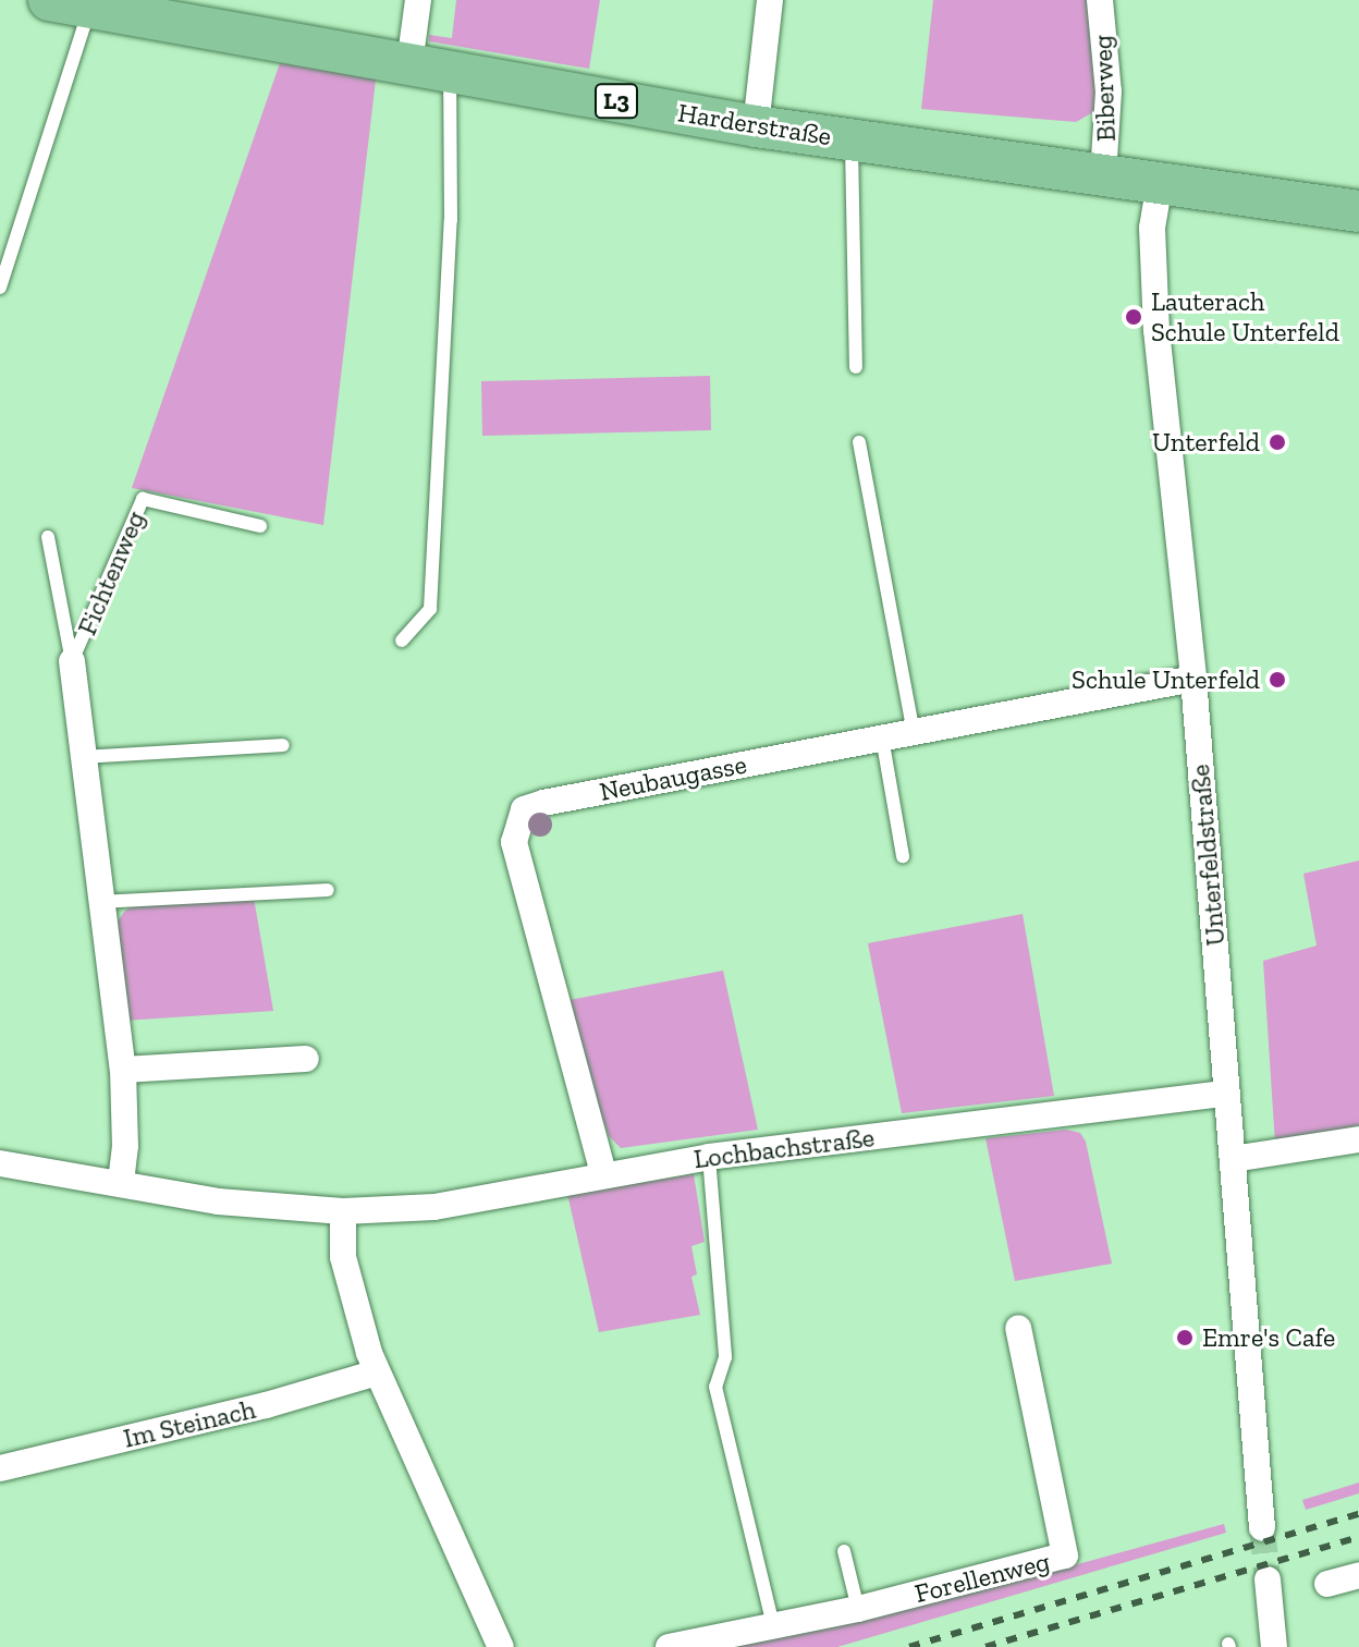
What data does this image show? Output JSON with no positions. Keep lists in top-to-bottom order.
{
  "streets": {
    "main road": ["L3", "Harderstraße"],
    "street": [
      "Biberweg",
      "Fichtenweg",
      "Neubaugasse",
      "Unterfeldstraße",
      "Lochbachstraße",
      "Im Steinach",
      "Forellenweg"
    ]
  },
  "crossings": [
    ["Biberweg", "Harderstraße"],
    ["Harderstraße", "Unterfeldstraße"],
    ["Fichtenweg", "Lochbachstraße"],
    ["Neubaugasse", "Unterfeldstraße"],
    ["Neubaugasse", "Lochbachstraße"],
    ["Unterfeldstraße", "Lochbachstraße"]
  ],
  "places": [
    "Lauterach Schule Unterfeld",
    "Unterfeld",
    "Schule Unterfeld",
    "Emre's Cafe"
  ]
}
